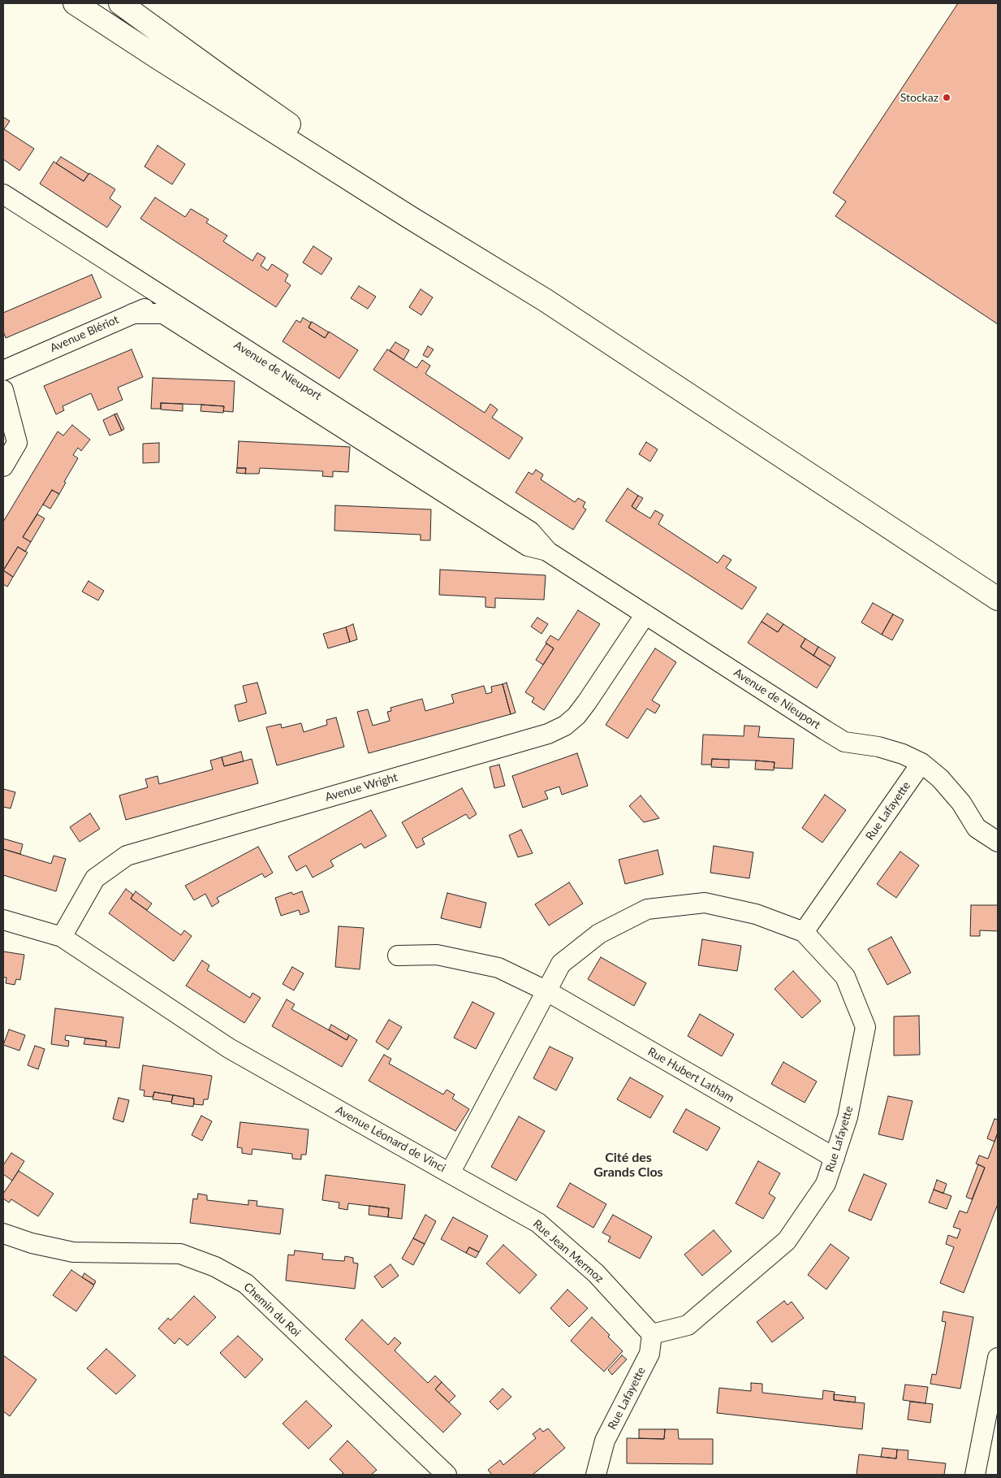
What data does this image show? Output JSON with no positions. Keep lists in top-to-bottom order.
{
  "streets": {
    "street": [
      "Avenue Blériot",
      "Avenue de Nieuport",
      "Avenue Wright",
      "Rue Lafayette",
      "Rue Hubert Latham",
      "Avenue Léonard de Vinci",
      "Rue Jean Mermoz",
      "Chemin du Roi"
    ]
  },
  "crossings": [
    ["Avenue Blériot", "Avenue de Nieuport"],
    ["Avenue de Nieuport", "Avenue Wright"],
    ["Avenue de Nieuport", "Rue Lafayette"],
    ["Avenue Wright", "Avenue Léonard de Vinci"],
    ["Rue Lafayette", "Rue Hubert Latham"],
    ["Rue Lafayette", "Avenue Léonard de Vinci"],
    ["Rue Lafayette", "Rue Jean Mermoz"],
    ["Rue Hubert Latham", "Avenue Léonard de Vinci"],
    ["Avenue Léonard de Vinci", "Rue Jean Mermoz"]
  ],
  "districts": ["Cité des Grands Clos"],
  "places": ["Stockaz"]
}
